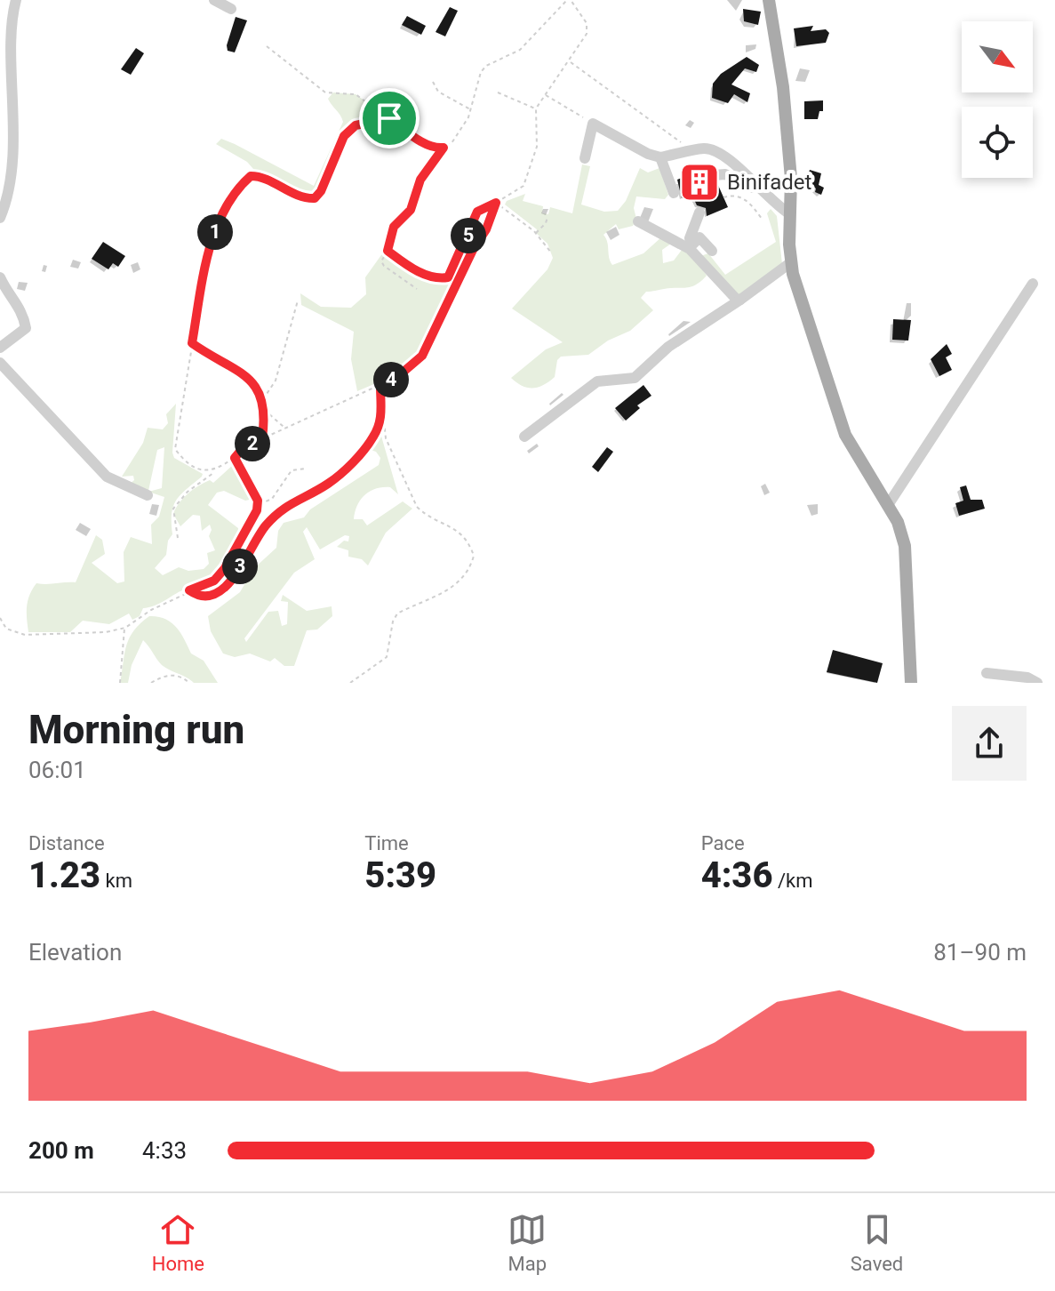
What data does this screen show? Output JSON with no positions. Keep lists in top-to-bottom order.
{
  "places": {
    "building": ["Binifadet"]
  },
  "north": "bottom right",
  "page": {
    "pins": [
      "1",
      "5",
      "4",
      "2",
      "3"
    ],
    "heading": ["Morning run", "06:01"],
    "stats": [
      ["Distance", "1.23 km"],
      ["Time", "5:39"],
      ["Pace", "4:36 /km"]
    ],
    "chart": ["Elevation", "81–90 m"],
    "list": [
      {
        "name": "200 m",
        "note": "4:33"
      }
    ],
    "tabs": ["Home", "Map", "Saved"]
  }
}
